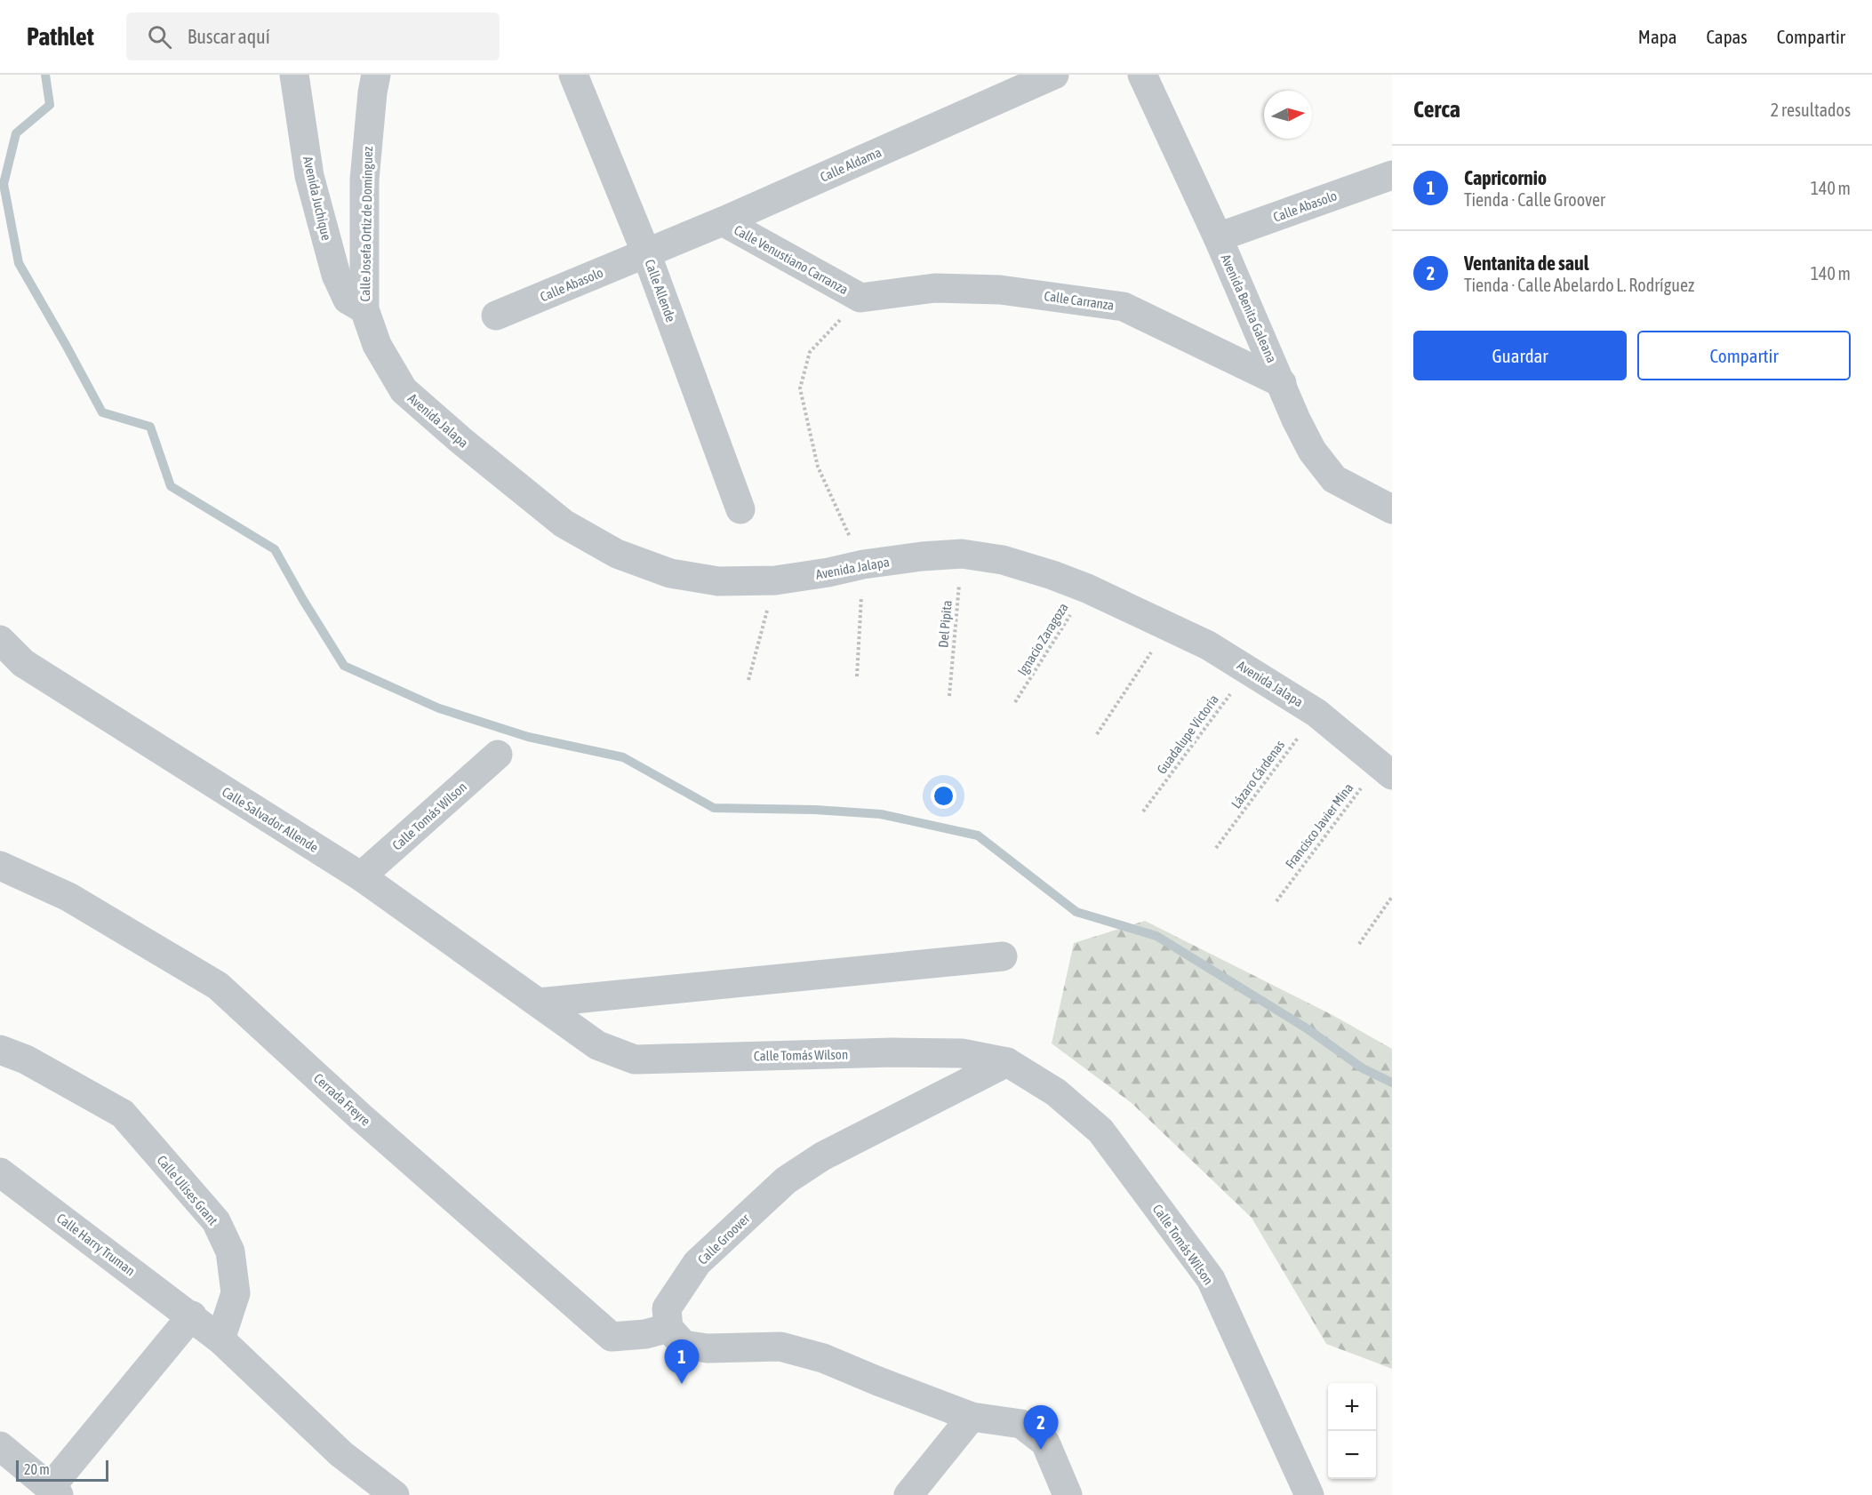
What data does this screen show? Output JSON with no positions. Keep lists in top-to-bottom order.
{
  "streets": {
    "street": [
      "Calle Aldama",
      "Avenida Juchique",
      "Calle Abasolo",
      "Calle Josefa Ortiz de Domínguez",
      "Calle Venustiano Carranza",
      "Calle Allende",
      "Calle Carranza",
      "Avenida Benita Galeana",
      "Avenida Jalapa",
      "Calle Tomás Wilson",
      "Calle Salvador Allende",
      "Cerrada Freyre",
      "Calle Ulises Grant",
      "Calle Groover",
      "Calle Harry Truman"
    ],
    "path": [
      "Del Pipita",
      "Ignacio Zaragoza",
      "Guadalupe Victoria",
      "Lázaro Cárdenas",
      "Francisco Javier Mina"
    ]
  },
  "crossings": [
    ["Calle Aldama", "Calle Abasolo"],
    ["Calle Aldama", "Calle Venustiano Carranza"],
    ["Calle Aldama", "Calle Allende"],
    ["Avenida Juchique", "Calle Josefa Ortiz de Domínguez"],
    ["Avenida Juchique", "Avenida Jalapa"],
    ["Calle Abasolo", "Calle Allende"],
    ["Calle Abasolo", "Avenida Benita Galeana"],
    ["Calle Josefa Ortiz de Domínguez", "Avenida Jalapa"],
    ["Calle Venustiano Carranza", "Calle Carranza"],
    ["Calle Carranza", "Avenida Benita Galeana"],
    ["Avenida Jalapa", "Del Pipita"],
    ["Avenida Jalapa", "Ignacio Zaragoza"],
    ["Avenida Jalapa", "Guadalupe Victoria"],
    ["Avenida Jalapa", "Lázaro Cárdenas"],
    ["Avenida Jalapa", "Francisco Javier Mina"],
    ["Calle Tomás Wilson", "Calle Salvador Allende"],
    ["Calle Tomás Wilson", "Calle Groover"],
    ["Cerrada Freyre", "Calle Groover"],
    ["Calle Ulises Grant", "Calle Harry Truman"]
  ],
  "scale_bar": "20 m",
  "north": "right",
  "page": {
    "header": "Pathlet",
    "search": "Buscar aquí",
    "nav": ["Mapa", "Capas", "Compartir"],
    "heading": ["Cerca", "2 resultados"],
    "list": [
      {
        "mark": "1",
        "name": "Capricornio",
        "note": "Tienda · Calle Groover",
        "value": "140 m"
      },
      {
        "mark": "2",
        "name": "Ventanita de saul",
        "note": "Tienda · Calle Abelardo L. Rodríguez",
        "value": "140 m"
      }
    ],
    "buttons": ["Guardar", "Compartir"],
    "pins": ["1", "2"],
    "map_buttons": ["+", "−"],
    "scale": "20 m"
  }
}
